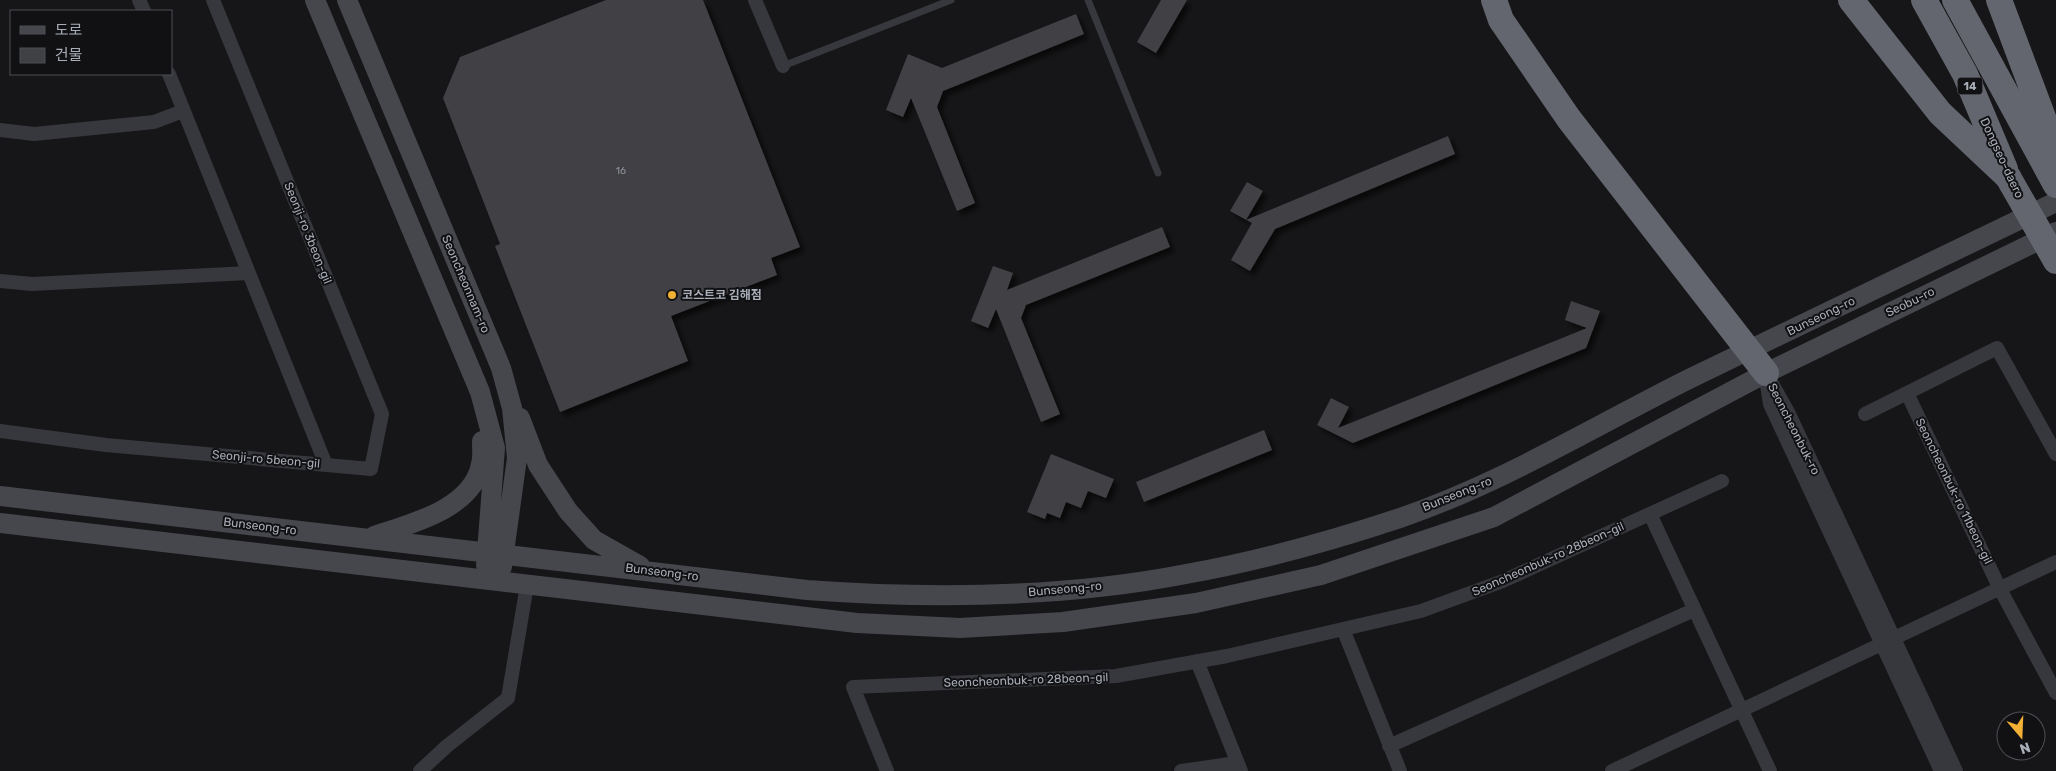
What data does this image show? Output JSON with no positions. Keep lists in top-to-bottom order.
{
  "streets": {
    "highway": ["14", "Dongseo-daero"],
    "main road": ["Seoncheonnam-ro", "Seobu-ro", "Bunseong-ro"],
    "street": [
      "Seonji-ro 3beon-gil",
      "Seoncheonbuk-ro",
      "Seonji-ro 5beon-gil",
      "Seoncheonbuk-ro 11beon-gil",
      "Seoncheonbuk-ro 28beon-gil"
    ]
  },
  "crossings": [
    ["Seonji-ro 3beon-gil", "Seonji-ro 5beon-gil"],
    ["Seoncheonnam-ro", "Bunseong-ro"],
    ["Seobu-ro", "Seoncheonbuk-ro"]
  ],
  "places": ["코스트코 김해점"],
  "house_numbers": ["16"],
  "legend": ["도로", "건물"],
  "north": "bottom"
}
